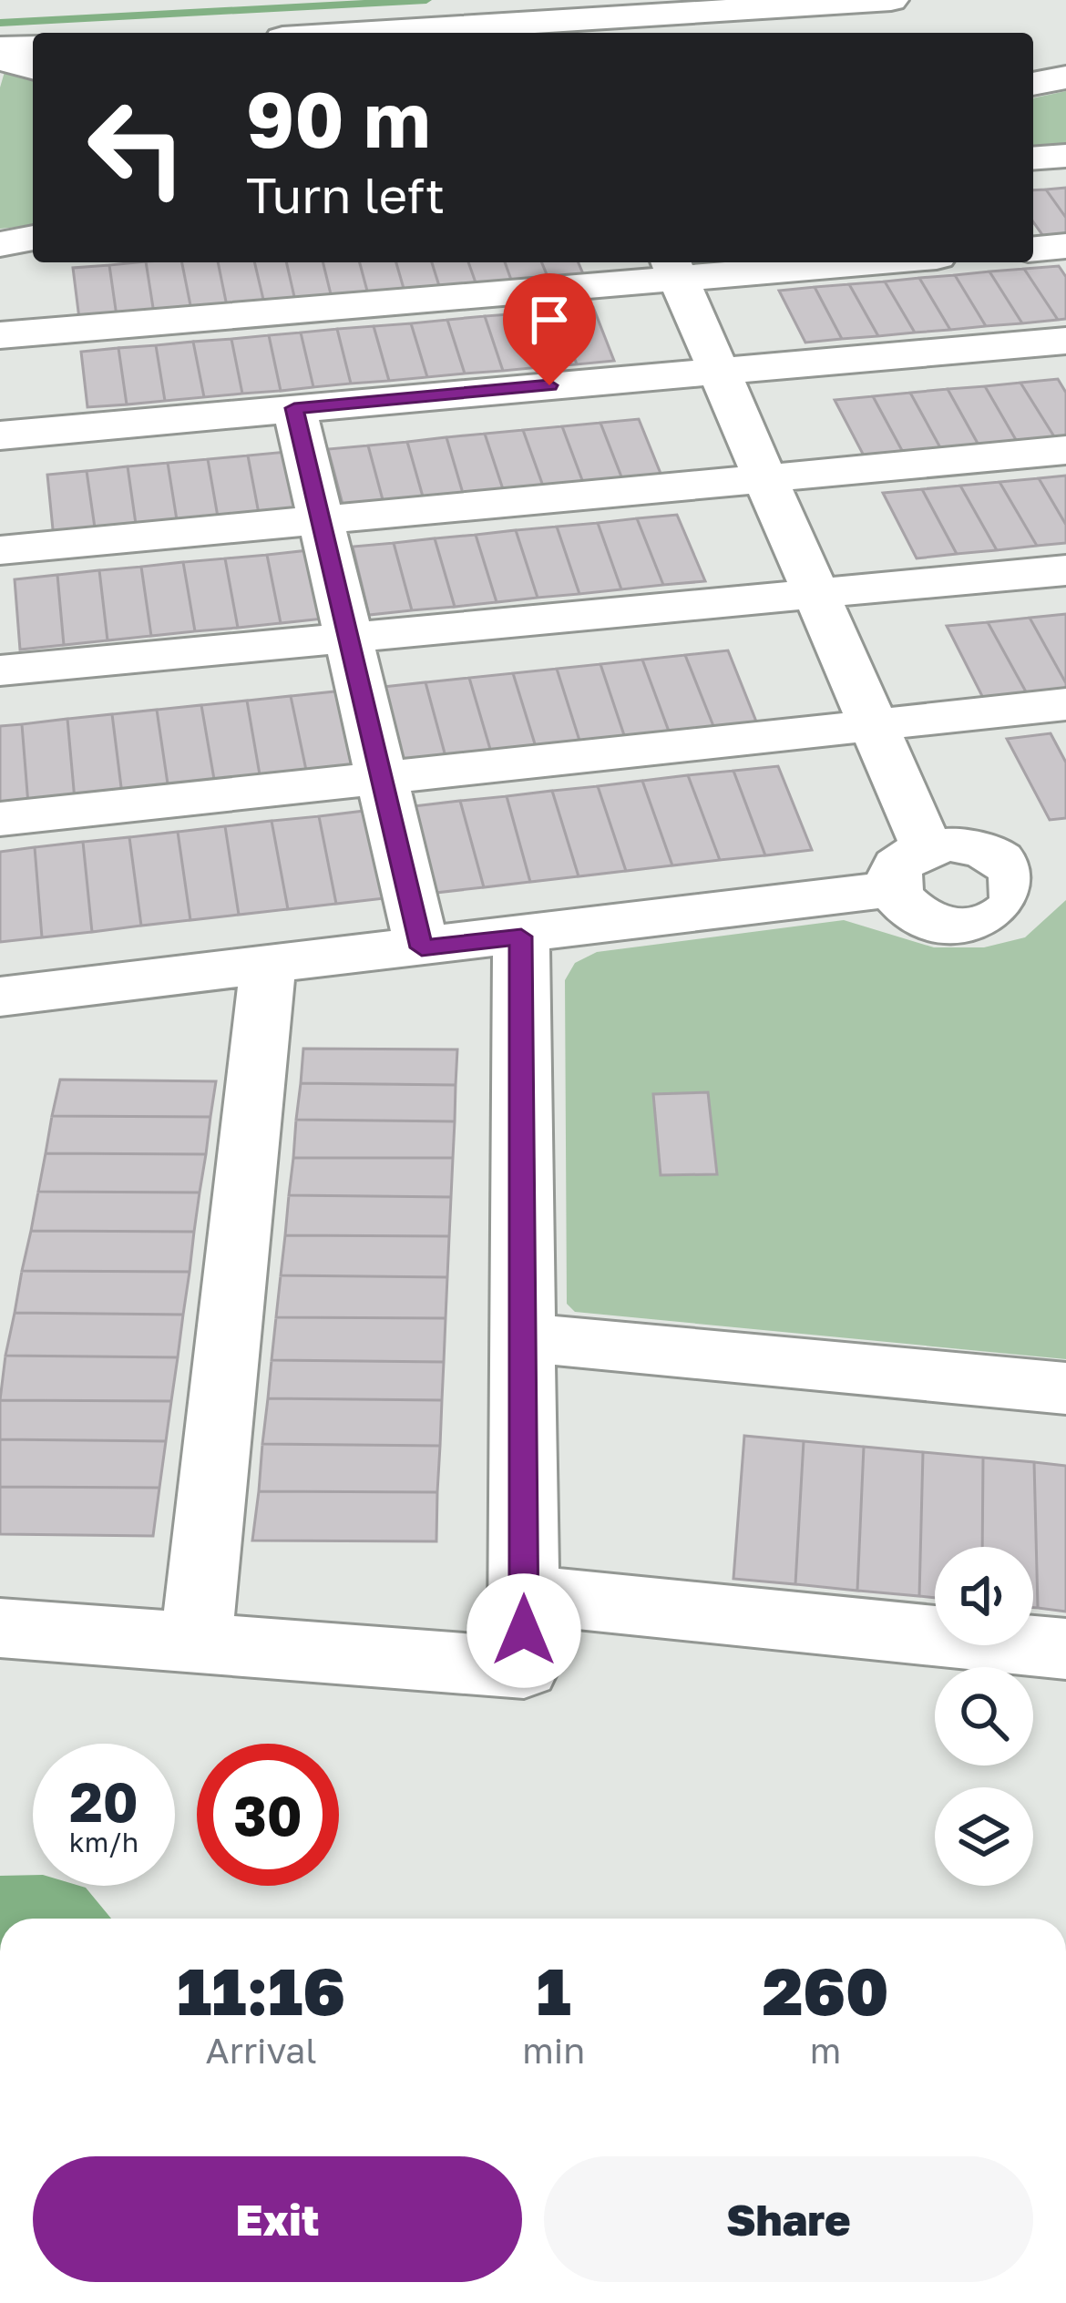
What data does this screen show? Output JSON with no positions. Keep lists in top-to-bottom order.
{
  "page": {
    "turn": ["90 m", "Turn left"],
    "speed": "20 km/h",
    "limit": "30",
    "eta": [
      "11:16",
      "Arrival",
      "1",
      "min",
      "260",
      "m"
    ],
    "buttons": ["Exit", "Share"]
  }
}
